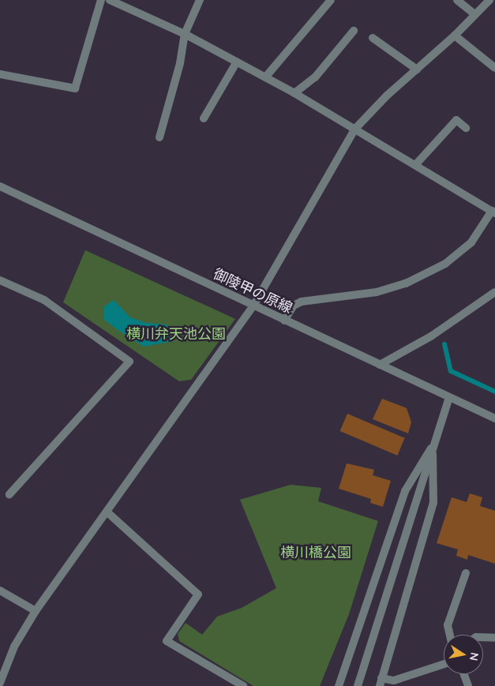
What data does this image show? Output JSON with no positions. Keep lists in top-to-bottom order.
{
  "streets": {
    "street": ["御陵甲の原線"]
  },
  "parks": ["横川弁天池公園", "横川橋公園"],
  "north": "right"
}
